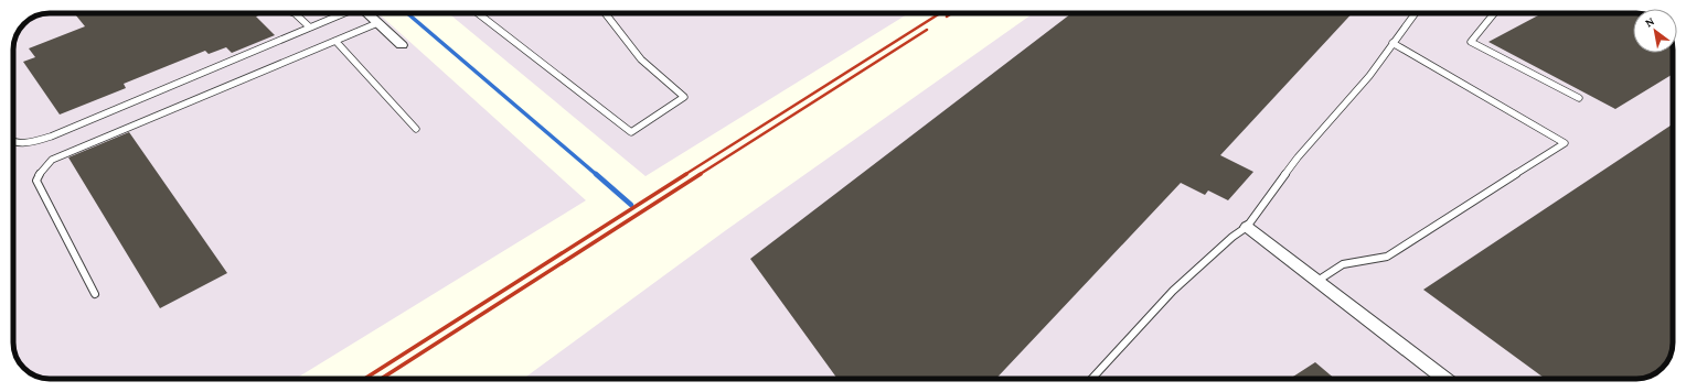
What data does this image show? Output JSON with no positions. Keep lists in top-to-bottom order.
{
  "north": "top left"
}
